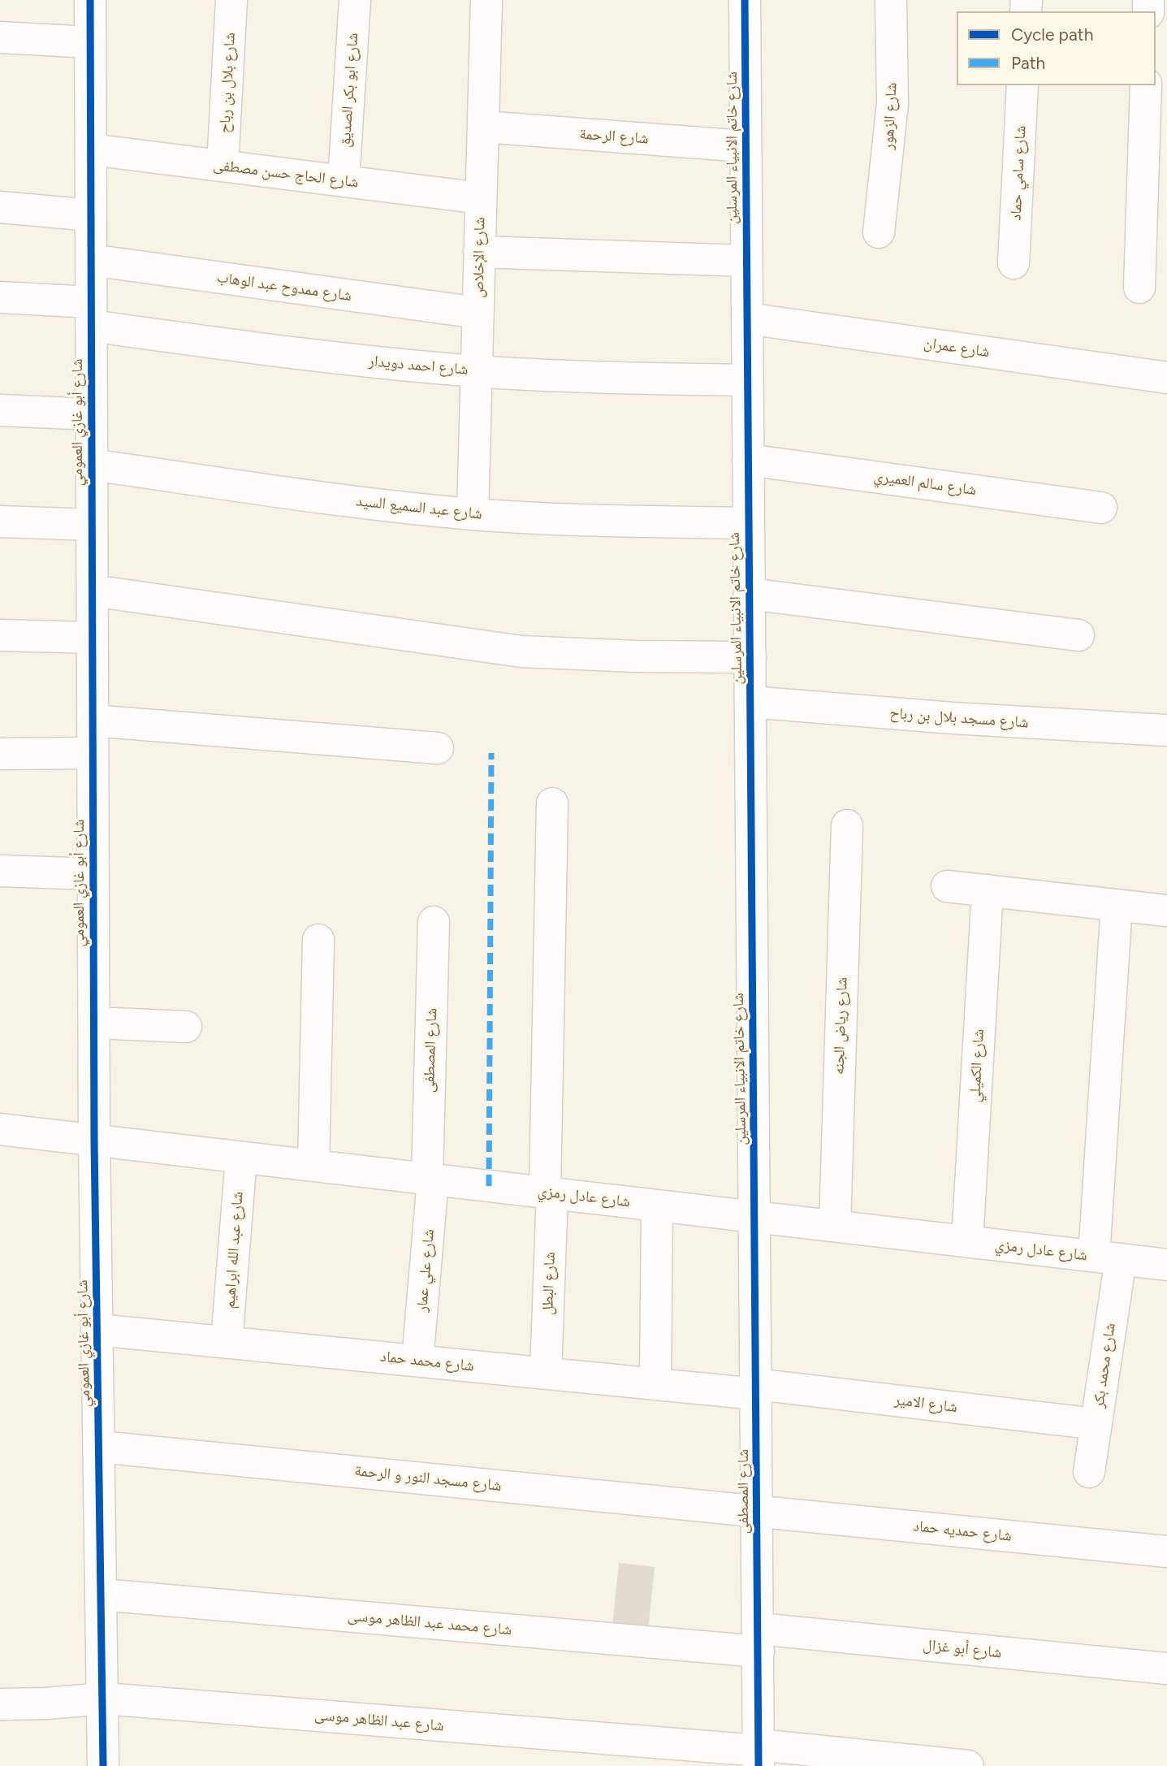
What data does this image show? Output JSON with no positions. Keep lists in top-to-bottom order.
{
  "streets": {
    "street": [
      "شارع بلال بن رباح",
      "شارع ابو بكر الصديق",
      "شارع الزهور",
      "شارع الرحمة",
      "شارع خاتم الانبياء المرسلين",
      "شارع سامي حماد",
      "شارع الحاج حسن مصطفى",
      "شارع الإخلاص",
      "شارع ممدوح عبد الوهاب",
      "شارع عمران",
      "شارع احمد دويدار",
      "شارع أبو غازي العمومي",
      "شارع سالم العميري",
      "شارع عبد السميع السيد",
      "شارع مسجد بلال بن رباح",
      "شارع رياض الجنه",
      "شارع المصطفى",
      "شارع الكميلي",
      "شارع عادل رمزي",
      "شارع عبد الله ابراهيم",
      "شارع علي عمار",
      "شارع البطل",
      "شارع محمد حماد",
      "شارع محمد بكر",
      "شارع الامير",
      "شارع مسجد النور و الرحمة",
      "شارع حمديه حماد",
      "شارع محمد عبد الظاهر موسى",
      "شارع أبو غزال",
      "شارع عبد الظاهر موسى"
    ]
  },
  "crossings": [
    ["شارع بلال بن رباح", "شارع الحاج حسن مصطفى"],
    ["شارع ابو بكر الصديق", "شارع الحاج حسن مصطفى"],
    ["شارع الرحمة", "شارع خاتم الانبياء المرسلين"],
    ["شارع الرحمة", "شارع الإخلاص"],
    ["شارع خاتم الانبياء المرسلين", "شارع عمران"],
    ["شارع خاتم الانبياء المرسلين", "شارع احمد دويدار"],
    ["شارع خاتم الانبياء المرسلين", "شارع سالم العميري"],
    ["شارع خاتم الانبياء المرسلين", "شارع عبد السميع السيد"],
    ["شارع خاتم الانبياء المرسلين", "شارع مسجد بلال بن رباح"],
    ["شارع خاتم الانبياء المرسلين", "شارع المصطفى"],
    ["شارع خاتم الانبياء المرسلين", "شارع عادل رمزي"],
    ["شارع الحاج حسن مصطفى", "شارع الإخلاص"],
    ["شارع الحاج حسن مصطفى", "شارع أبو غازي العمومي"],
    ["شارع الإخلاص", "شارع ممدوح عبد الوهاب"],
    ["شارع الإخلاص", "شارع احمد دويدار"],
    ["شارع الإخلاص", "شارع عبد السميع السيد"],
    ["شارع ممدوح عبد الوهاب", "شارع أبو غازي العمومي"],
    ["شارع احمد دويدار", "شارع أبو غازي العمومي"],
    ["شارع أبو غازي العمومي", "شارع عبد السميع السيد"],
    ["شارع أبو غازي العمومي", "شارع عادل رمزي"],
    ["شارع أبو غازي العمومي", "شارع محمد حماد"],
    ["شارع أبو غازي العمومي", "شارع مسجد النور و الرحمة"],
    ["شارع أبو غازي العمومي", "شارع محمد عبد الظاهر موسى"],
    ["شارع أبو غازي العمومي", "شارع عبد الظاهر موسى"],
    ["شارع رياض الجنه", "شارع عادل رمزي"],
    ["شارع المصطفى", "شارع عادل رمزي"],
    ["شارع المصطفى", "شارع علي عمار"],
    ["شارع المصطفى", "شارع محمد حماد"],
    ["شارع المصطفى", "شارع الامير"],
    ["شارع المصطفى", "شارع مسجد النور و الرحمة"],
    ["شارع المصطفى", "شارع حمديه حماد"],
    ["شارع المصطفى", "شارع محمد عبد الظاهر موسى"],
    ["شارع المصطفى", "شارع أبو غزال"],
    ["شارع المصطفى", "شارع عبد الظاهر موسى"],
    ["شارع الكميلي", "شارع عادل رمزي"],
    ["شارع عادل رمزي", "شارع عبد الله ابراهيم"],
    ["شارع عادل رمزي", "شارع علي عمار"],
    ["شارع عادل رمزي", "شارع البطل"],
    ["شارع عادل رمزي", "شارع محمد بكر"],
    ["شارع عبد الله ابراهيم", "شارع محمد حماد"],
    ["شارع علي عمار", "شارع محمد حماد"],
    ["شارع البطل", "شارع محمد حماد"],
    ["شارع محمد حماد", "شارع الامير"],
    ["شارع محمد بكر", "شارع الامير"],
    ["شارع مسجد النور و الرحمة", "شارع حمديه حماد"],
    ["شارع محمد عبد الظاهر موسى", "شارع أبو غزال"]
  ],
  "legend": ["Cycle path", "Path"]
}
